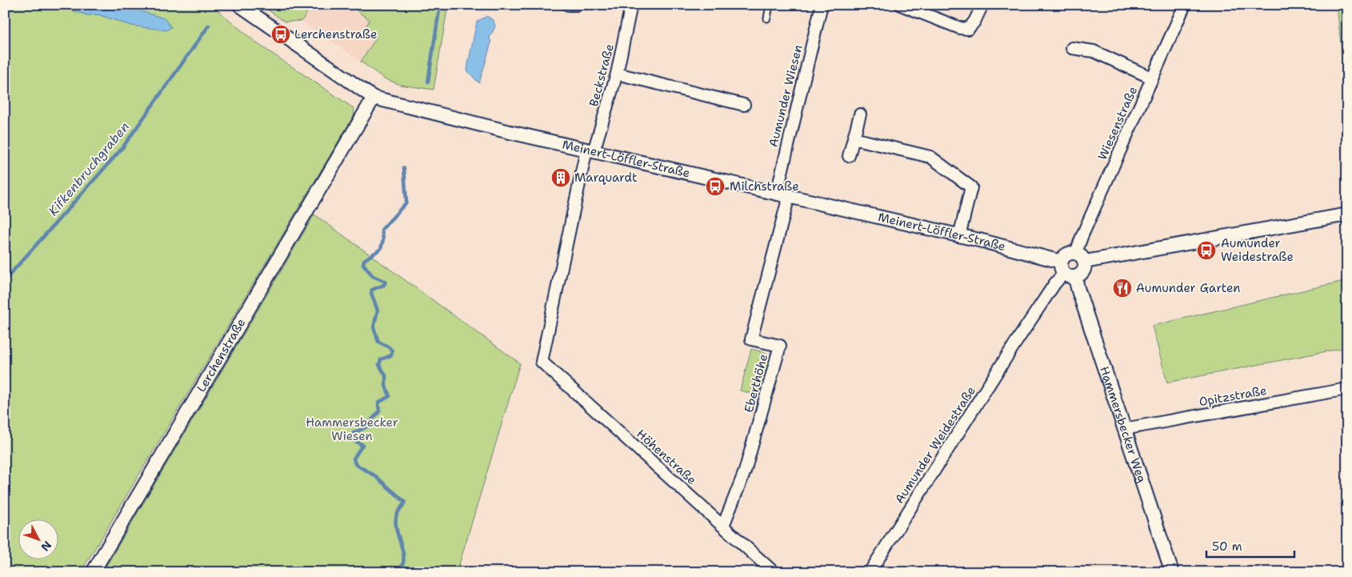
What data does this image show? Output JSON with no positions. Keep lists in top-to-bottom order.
{
  "streets": {
    "street": [
      "Beckstraße",
      "Aumunder Wiesen",
      "Wiesenstraße",
      "Meinert-Löffler-Straße",
      "Lerchenstraße",
      "Eberthöhe",
      "Opitzstraße",
      "Hammersbecker Weg",
      "Aumunder Weidestraße",
      "Höhenstraße"
    ]
  },
  "crossings": [
    ["Beckstraße", "Meinert-Löffler-Straße"],
    ["Beckstraße", "Höhenstraße"],
    ["Aumunder Wiesen", "Meinert-Löffler-Straße"],
    ["Aumunder Wiesen", "Eberthöhe"],
    ["Meinert-Löffler-Straße", "Lerchenstraße"],
    ["Meinert-Löffler-Straße", "Eberthöhe"],
    ["Meinert-Löffler-Straße", "Hammersbecker Weg"],
    ["Meinert-Löffler-Straße", "Aumunder Weidestraße"],
    ["Meinert-Löffler-Straße", "Höhenstraße"],
    ["Eberthöhe", "Höhenstraße"],
    ["Opitzstraße", "Hammersbecker Weg"],
    ["Hammersbecker Weg", "Aumunder Weidestraße"]
  ],
  "water": ["Kifkenbruchgraben"],
  "parks": ["Hammersbecker Wiesen"],
  "places": {
    "bus stop": ["Lerchenstraße", "Milchstraße", "Aumunder Weidestraße"],
    "building": ["Marquardt"],
    "restaurant": ["Aumunder Garten"]
  },
  "scale_bar": "50 m",
  "north": "bottom right"
}
